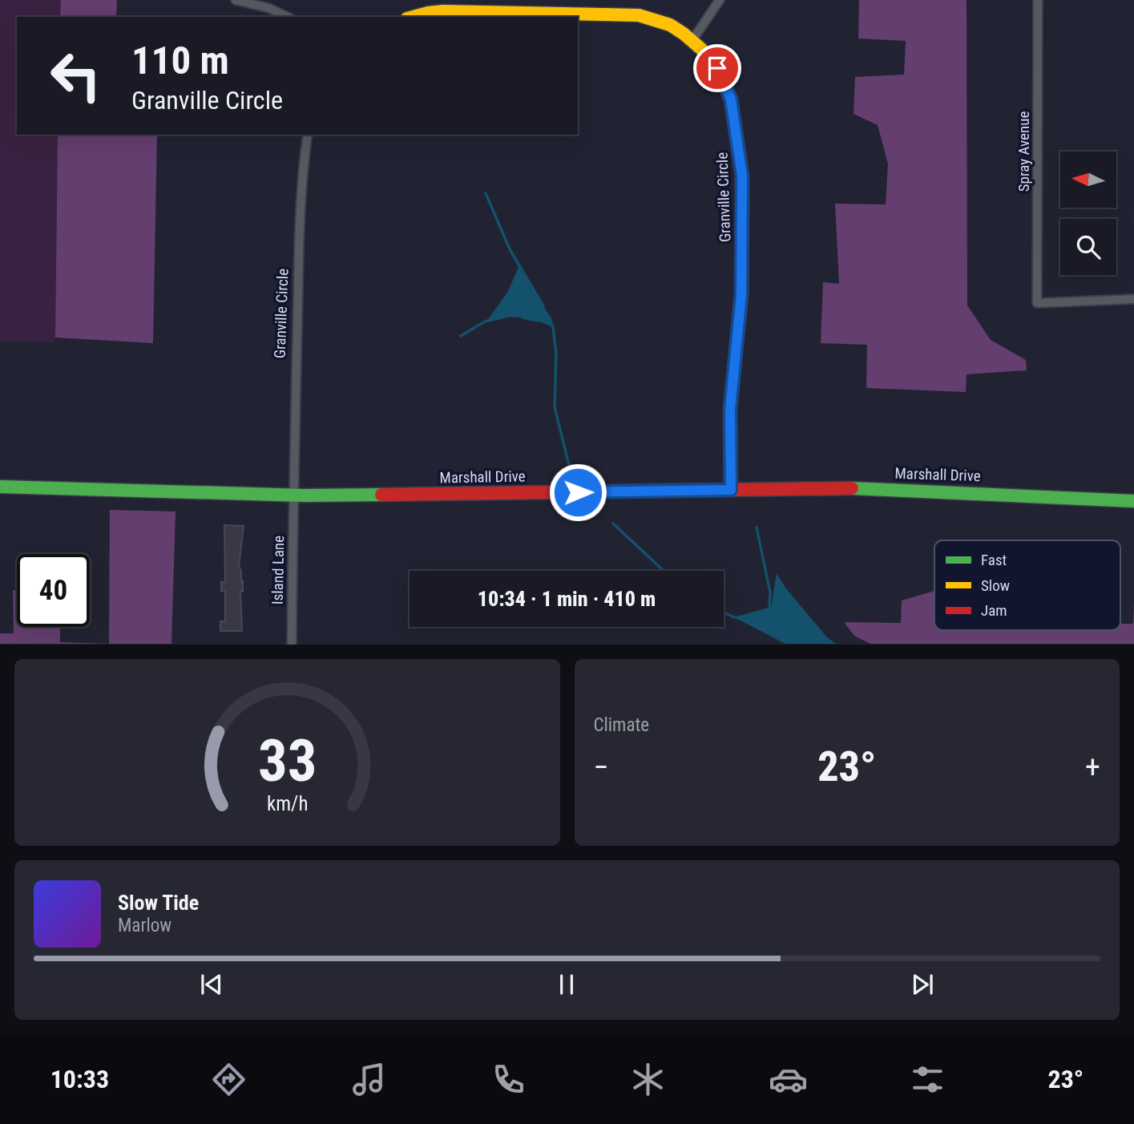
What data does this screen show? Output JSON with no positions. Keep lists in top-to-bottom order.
{
  "streets": {
    "street": [
      "Spray Avenue",
      "Granville Circle",
      "Marshall Drive",
      "Island Lane"
    ]
  },
  "crossings": [
    ["Granville Circle", "Marshall Drive"],
    ["Granville Circle", "Island Lane"],
    ["Marshall Drive", "Island Lane"]
  ],
  "legend": ["Fast", "Slow", "Jam"],
  "north": "left",
  "page": {
    "turn": ["110 m", "Granville Circle"],
    "limit": "40",
    "trip": "10:34 · 1 min · 410 m",
    "tile": "Climate",
    "heat": ["−", "23°", "+"],
    "song": ["Slow Tide", "Marlow"],
    "tabs": ["10:33", "23°"],
    "gauge": ["33", "km/h"]
  }
}
